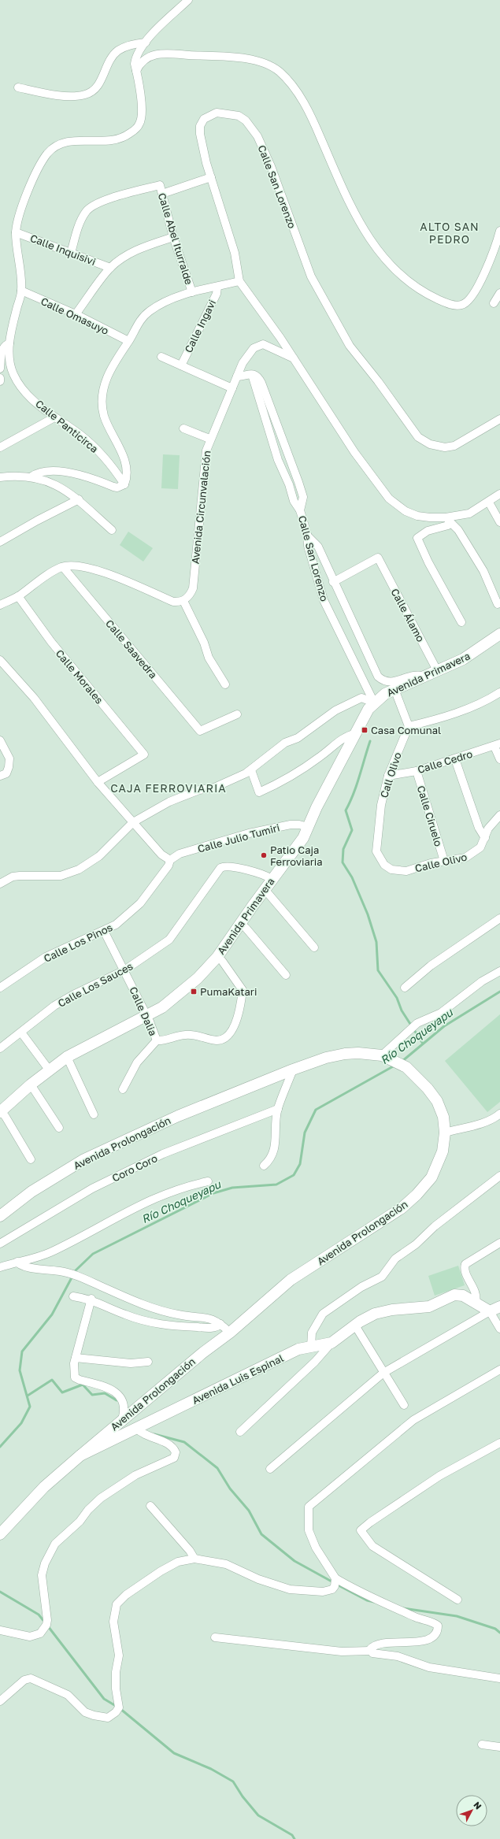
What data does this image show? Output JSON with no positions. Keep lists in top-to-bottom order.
{
  "streets": {
    "street": [
      "Calle San Lorenzo",
      "Calle Abel Iturralde",
      "Calle Inquisivi",
      "Calle Omasuyo",
      "Calle Ingavi",
      "Calle Panticirca",
      "Avenida Circunvalación",
      "Calle Álamo",
      "Calle Saavedra",
      "Avenida Primavera",
      "Calle Morales",
      "Calle Cedro",
      "Call Olivo",
      "Calle Ciruelo",
      "Calle Julio Tumiri",
      "Calle Olivo",
      "Calle Los Pinos",
      "Calle Los Sauces",
      "Calle Dalia",
      "Avenida Prolongación",
      "Coro Coro",
      "Avenida Luis Espinal"
    ]
  },
  "crossings": [
    ["Calle San Lorenzo", "Avenida Circunvalación"],
    ["Calle San Lorenzo", "Avenida Primavera"],
    ["Calle Abel Iturralde", "Calle Inquisivi"],
    ["Calle Inquisivi", "Calle Panticirca"],
    ["Calle Omasuyo", "Calle Panticirca"],
    ["Calle Álamo", "Avenida Primavera"],
    ["Avenida Primavera", "Calle Julio Tumiri"],
    ["Avenida Primavera", "Calle Los Sauces"],
    ["Avenida Primavera", "Calle Dalia"],
    ["Calle Cedro", "Call Olivo"],
    ["Calle Cedro", "Calle Ciruelo"],
    ["Call Olivo", "Calle Olivo"],
    ["Calle Ciruelo", "Calle Olivo"],
    ["Calle Julio Tumiri", "Calle Los Pinos"],
    ["Calle Los Pinos", "Calle Dalia"],
    ["Calle Los Sauces", "Calle Dalia"],
    ["Avenida Prolongación", "Avenida Luis Espinal"]
  ],
  "districts": ["ALTO SAN PEDRO", "CAJA FERROVIARIA"],
  "water": ["Río Choqueyapu"],
  "places": {
    "transit": ["Casa Comunal", "PumaKatari"],
    "other": ["Patio Caja Ferroviaria"]
  },
  "north": "top right"
}
